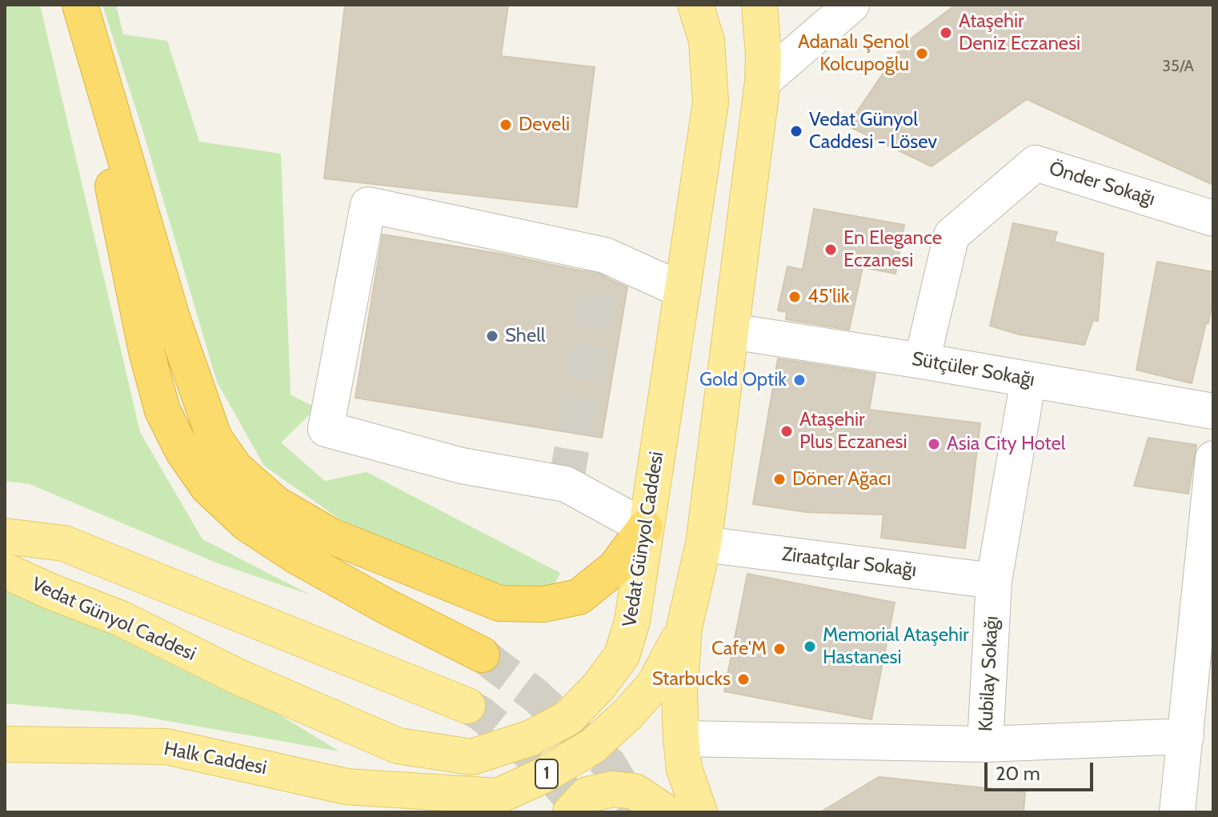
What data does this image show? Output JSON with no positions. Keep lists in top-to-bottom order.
{
  "streets": {
    "main road": ["Vedat Günyol Caddesi", "Halk Caddesi", "1"],
    "street": [
      "Önder Sokağı",
      "Sütçüler Sokağı",
      "Ziraatçılar Sokağı",
      "Kubilay Sokağı"
    ]
  },
  "crossings": [
    ["Önder Sokağı", "Sütçüler Sokağı"],
    ["Sütçüler Sokağı", "Kubilay Sokağı"],
    ["Ziraatçılar Sokağı", "Kubilay Sokağı"],
    ["Halk Caddesi", "1"]
  ],
  "places": [
    "Ataşehir Deniz Eczanesi",
    "Adanalı Şenol Kolcupoğlu",
    "Develi",
    "Vedat Günyol Caddesi - Lösev",
    "En Elegance Eczanesi",
    "45'lik",
    "Shell",
    "Gold Optik",
    "Ataşehir Plus Eczanesi",
    "Asia City Hotel",
    "Döner Ağacı",
    "Memorial Ataşehir Hastanesi",
    "Cafe'M",
    "Starbucks"
  ],
  "house_numbers": ["35/A"],
  "scale_bar": "20 m"
}
